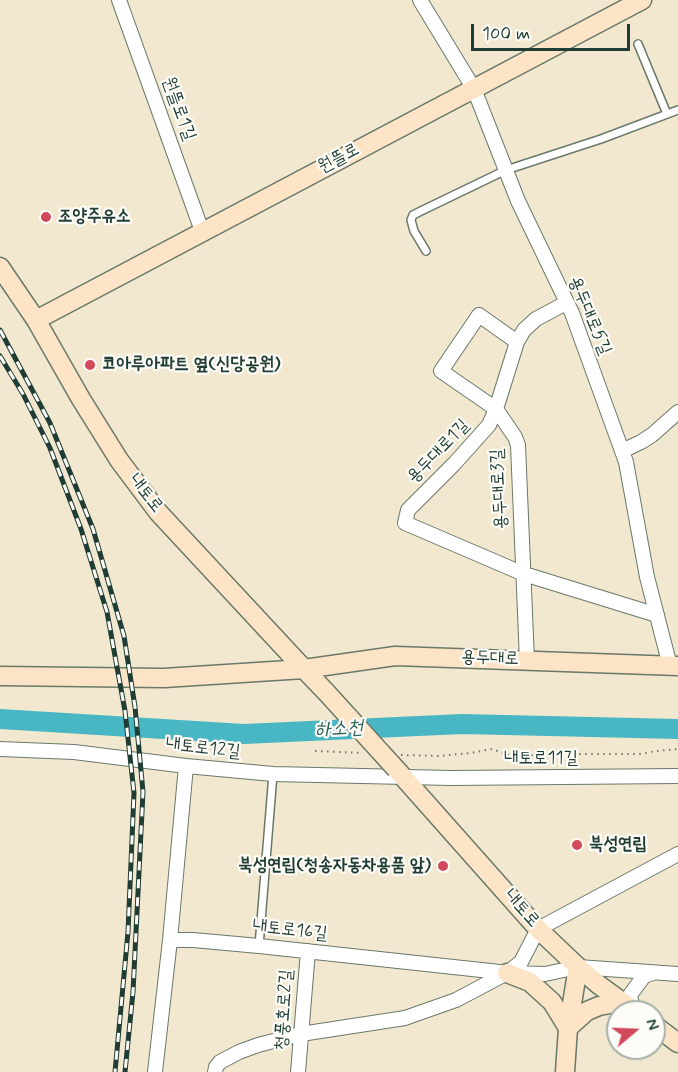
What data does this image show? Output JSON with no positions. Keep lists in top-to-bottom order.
{
  "streets": {
    "street": [
      "원뜰로1길",
      "원뜰로",
      "용두대로5길",
      "용두대로1길",
      "용두대로3길",
      "내토로",
      "용두대로",
      "내토로12길",
      "내토로11길",
      "내토로16길",
      "청풍호로2길"
    ]
  },
  "crossings": [
    ["원뜰로1길", "원뜰로"],
    ["원뜰로", "용두대로5길"],
    ["원뜰로", "내토로"],
    ["용두대로5길", "용두대로1길"],
    ["용두대로5길", "용두대로"],
    ["용두대로1길", "용두대로3길"],
    ["용두대로3길", "용두대로"],
    ["내토로", "용두대로"],
    ["내토로", "내토로12길"],
    ["내토로", "내토로11길"],
    ["내토로", "내토로16길"],
    ["내토로12길", "내토로11길"],
    ["내토로16길", "청풍호로2길"]
  ],
  "water": ["하소천"],
  "places": [
    "조양주유소",
    "코아루아파트 옆(신당공원)",
    "북성연립",
    "북성연립(청송자동차용품 앞)"
  ],
  "scale_bar": "100 m",
  "north": "right"
}
